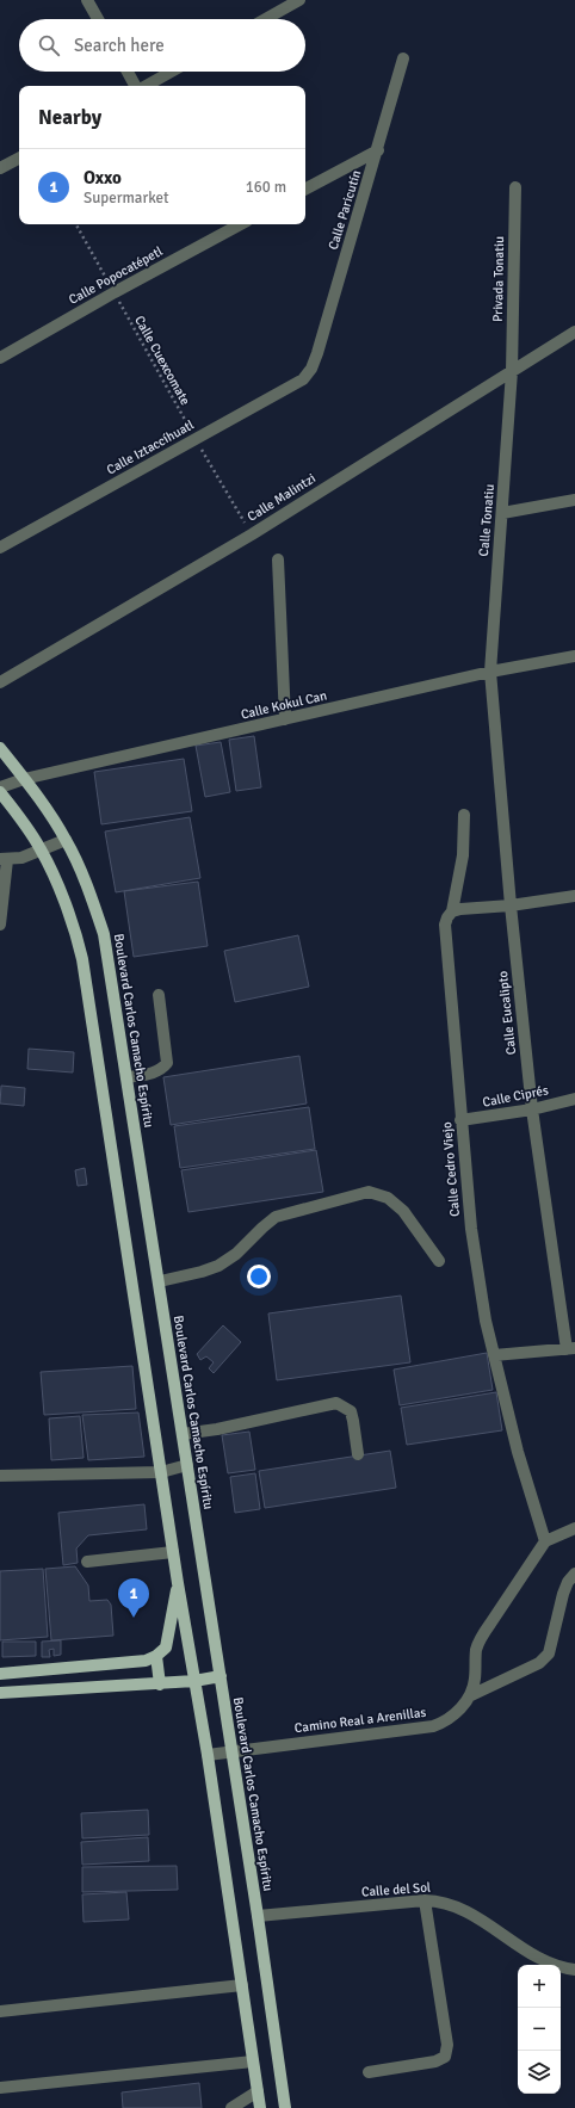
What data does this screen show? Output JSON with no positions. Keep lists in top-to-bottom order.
{
  "streets": {
    "main road": ["Boulevard Carlos Camacho Espíritu"],
    "street": [
      "Calle Paricutín",
      "Calle Popocatépetl",
      "Privada Tonatiu",
      "Calle Iztaccíhuatl",
      "Calle Malintzi",
      "Calle Tonatiu",
      "Calle Kokul Can",
      "Calle Eucalipto",
      "Calle Ciprés",
      "Calle Cedro Viejo",
      "Camino Real a Arenillas",
      "Calle del Sol"
    ],
    "path": ["Calle Cuexcomate"]
  },
  "crossings": [
    ["Calle Paricutín", "Calle Iztaccíhuatl"],
    ["Calle Popocatépetl", "Calle Cuexcomate"],
    ["Privada Tonatiu", "Calle Malintzi"],
    ["Privada Tonatiu", "Calle Tonatiu"],
    ["Calle Cuexcomate", "Calle Iztaccíhuatl"],
    ["Calle Cuexcomate", "Calle Malintzi"],
    ["Calle Malintzi", "Calle Tonatiu"],
    ["Calle Tonatiu", "Calle Kokul Can"],
    ["Calle Tonatiu", "Calle Eucalipto"],
    ["Calle Kokul Can", "Calle Eucalipto"],
    ["Calle Kokul Can", "Boulevard Carlos Camacho Espíritu"],
    ["Calle Eucalipto", "Calle Ciprés"],
    ["Boulevard Carlos Camacho Espíritu", "Camino Real a Arenillas"],
    ["Boulevard Carlos Camacho Espíritu", "Calle del Sol"],
    ["Calle Ciprés", "Calle Cedro Viejo"],
    ["Calle Cedro Viejo", "Camino Real a Arenillas"]
  ],
  "page": {
    "search": "Search here",
    "heading": "Nearby",
    "list": [
      {
        "mark": "1",
        "name": "Oxxo",
        "note": "Supermarket",
        "value": "160 m"
      }
    ],
    "pins": "1",
    "map_buttons": ["+", "−"]
  }
}
